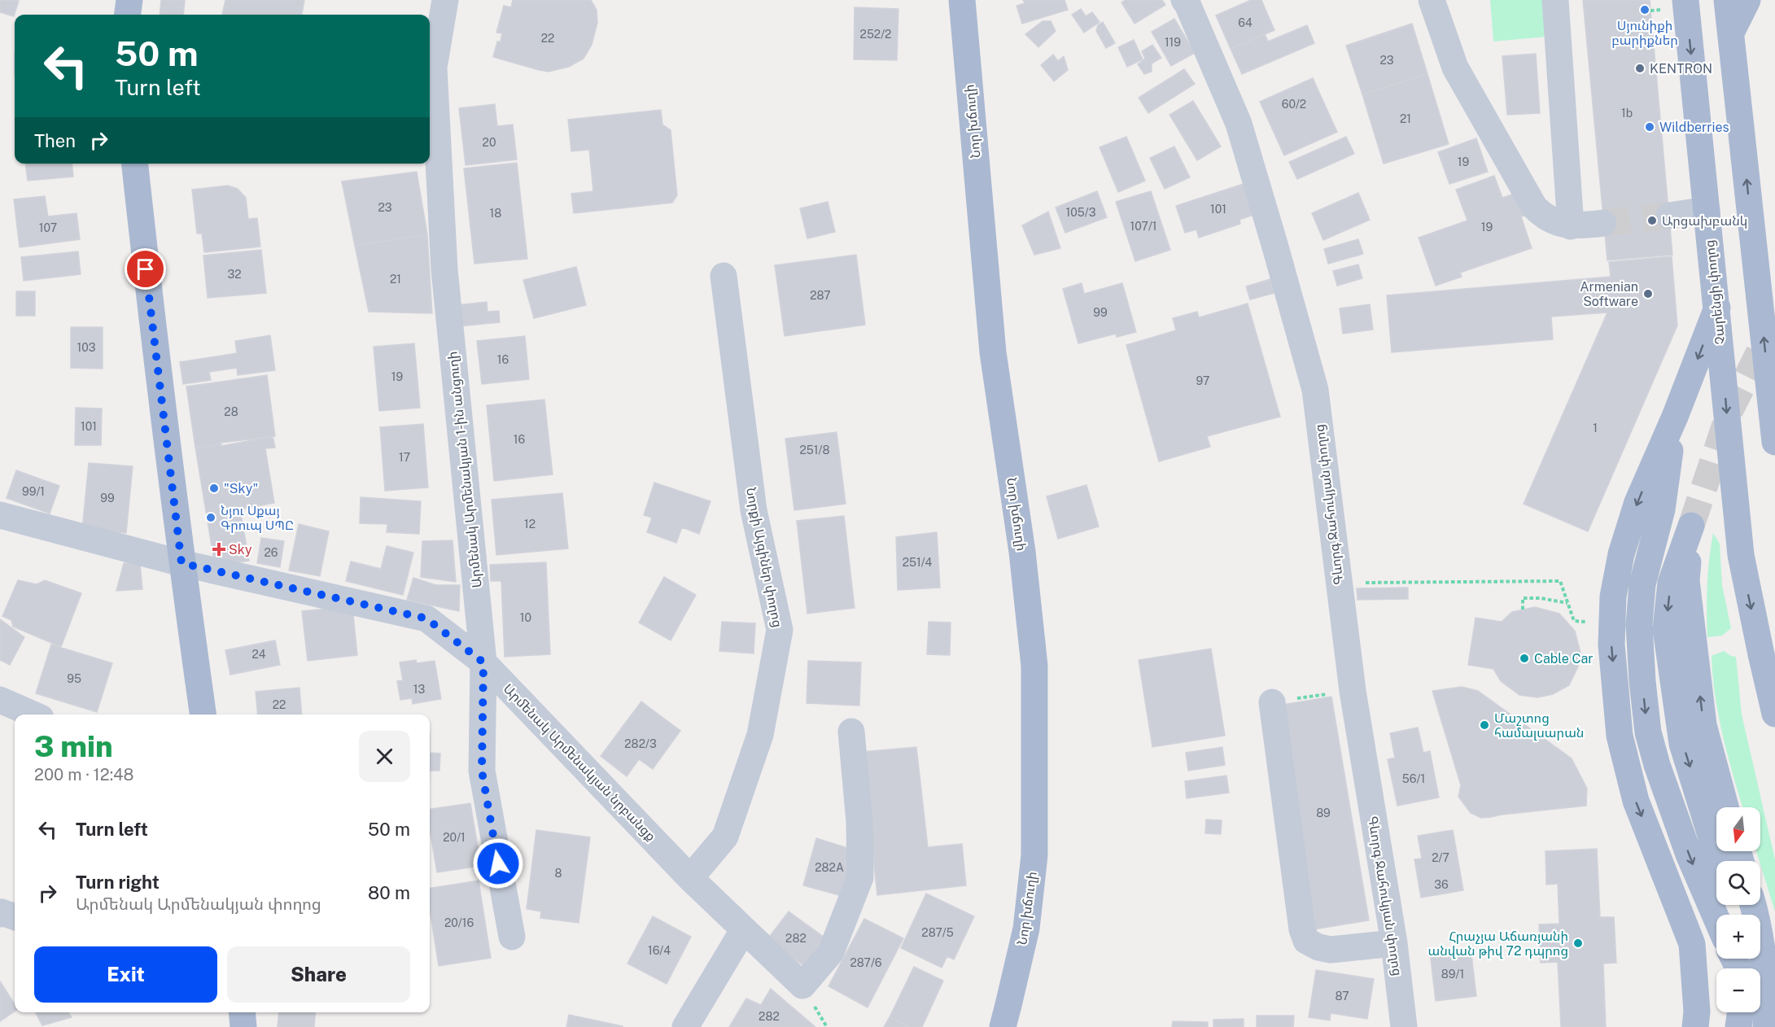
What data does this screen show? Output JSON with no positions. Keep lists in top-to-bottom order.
{
  "streets": {
    "main road": ["Նոր խճուղի", "Չարենցի փողոց"],
    "street": [
      "Արմենակ Արմենակյան 1-ին անցուղի",
      "Գևորգ Ջահուկյան փողոց",
      "Նորքի Այգիներ փողոց",
      "Արմենակ Արմենակյան նրբանցք"
    ]
  },
  "crossings": [
    ["Արմենակ Արմենակյան 1-ին անցուղի", "Արմենակ Արմենակյան նրբանցք"],
    ["Նորքի Այգիներ փողոց", "Արմենակ Արմենակյան նրբանցք"]
  ],
  "places": {
    "other": [
      "Սյունիքի բարիքներ",
      "KENTRON",
      "Wildberries",
      "Արցախբանկ",
      "Armenian Software",
      "\"Sky\"",
      "Նյու Սքայ Գրուպ ՍՊԸ",
      "Cable Car",
      "Մաշտոց համալսարան",
      "Հրաչյա Աճառյանի անվան թիվ 72 դպրոց"
    ],
    "health": ["Sky"]
  },
  "house_numbers": [
    "64",
    "252/2",
    "22",
    "119",
    "23",
    "60/2",
    "1b",
    "21",
    "20",
    "19",
    "23",
    "101",
    "105/3",
    "18",
    "107/1",
    "19",
    "107",
    "32",
    "21",
    "287",
    "99",
    "103",
    "16",
    "19",
    "97",
    "28",
    "101",
    "1",
    "16",
    "251/8",
    "17",
    "99/1",
    "99",
    "12",
    "26",
    "251/4",
    "10",
    "24",
    "95",
    "13",
    "22",
    "282/3",
    "56/1",
    "89",
    "20/1",
    "2/7",
    "282A",
    "8",
    "36",
    "20/16",
    "287/5",
    "282",
    "16/4",
    "287/6",
    "89/1",
    "87",
    "282"
  ],
  "north": "bottom",
  "page": {
    "turn": ["50 m", "Turn left"],
    "then": "Then",
    "heading": ["3 min", "200 m · 12:48"],
    "list": [
      {
        "name": "Turn left",
        "value": "50 m"
      },
      {
        "name": "Turn right",
        "note": "Արմենակ Արմենակյան փողոց",
        "value": "80 m"
      }
    ],
    "map_buttons": ["+", "−"],
    "buttons": ["Exit", "Share"]
  }
}
